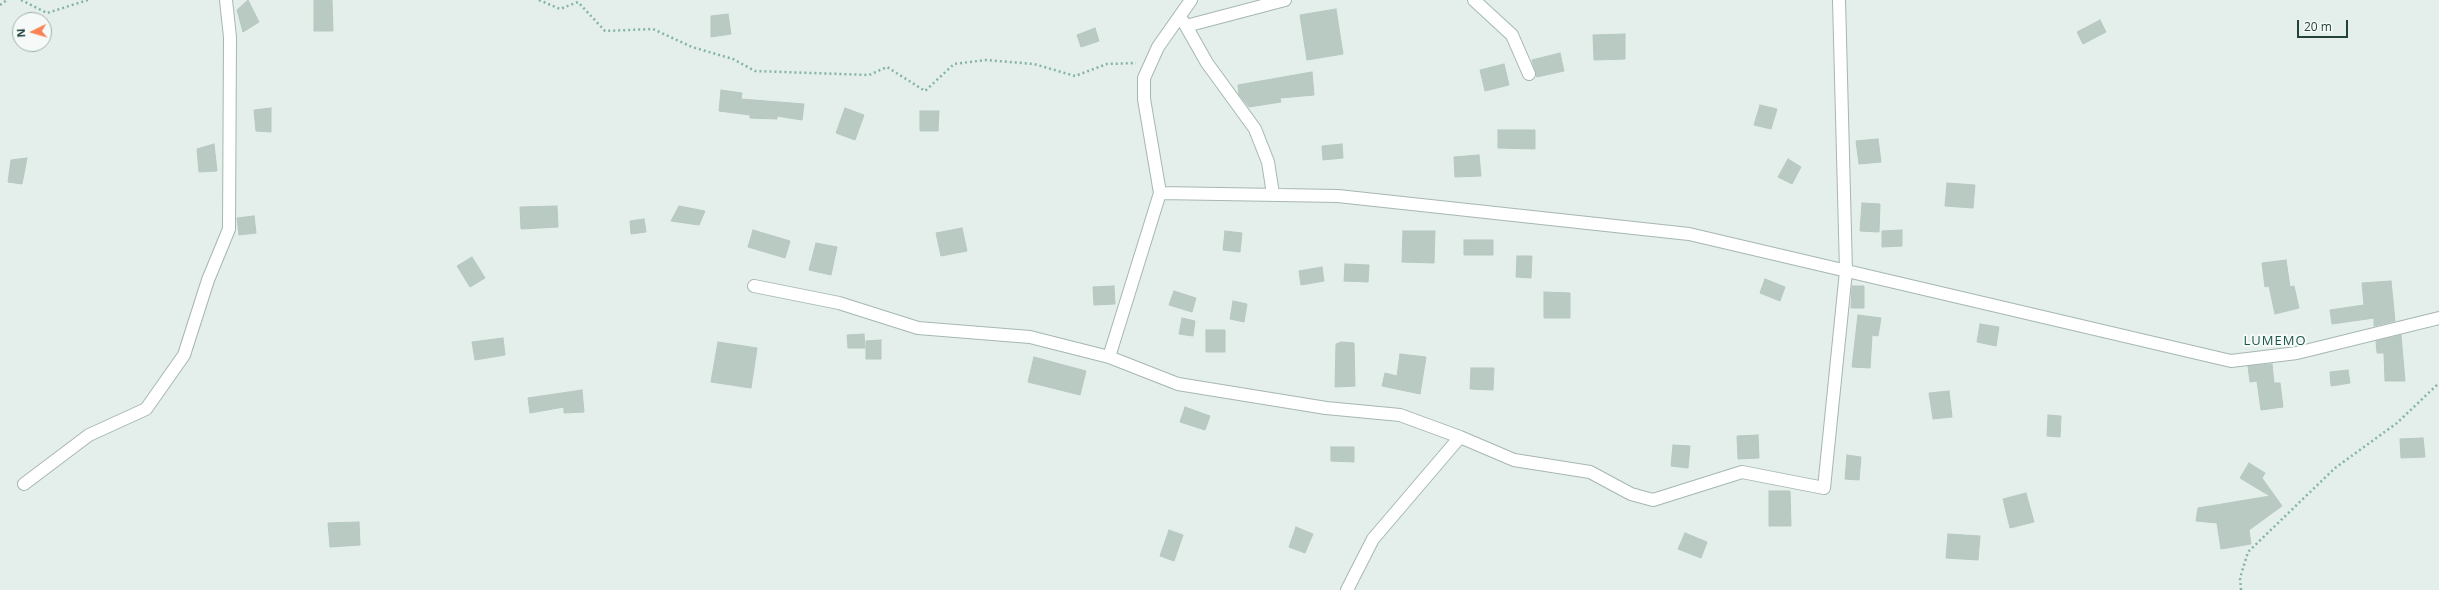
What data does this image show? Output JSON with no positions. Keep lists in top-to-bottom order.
{
  "districts": ["LUMEMO"],
  "scale_bar": "20 m",
  "north": "left"
}
